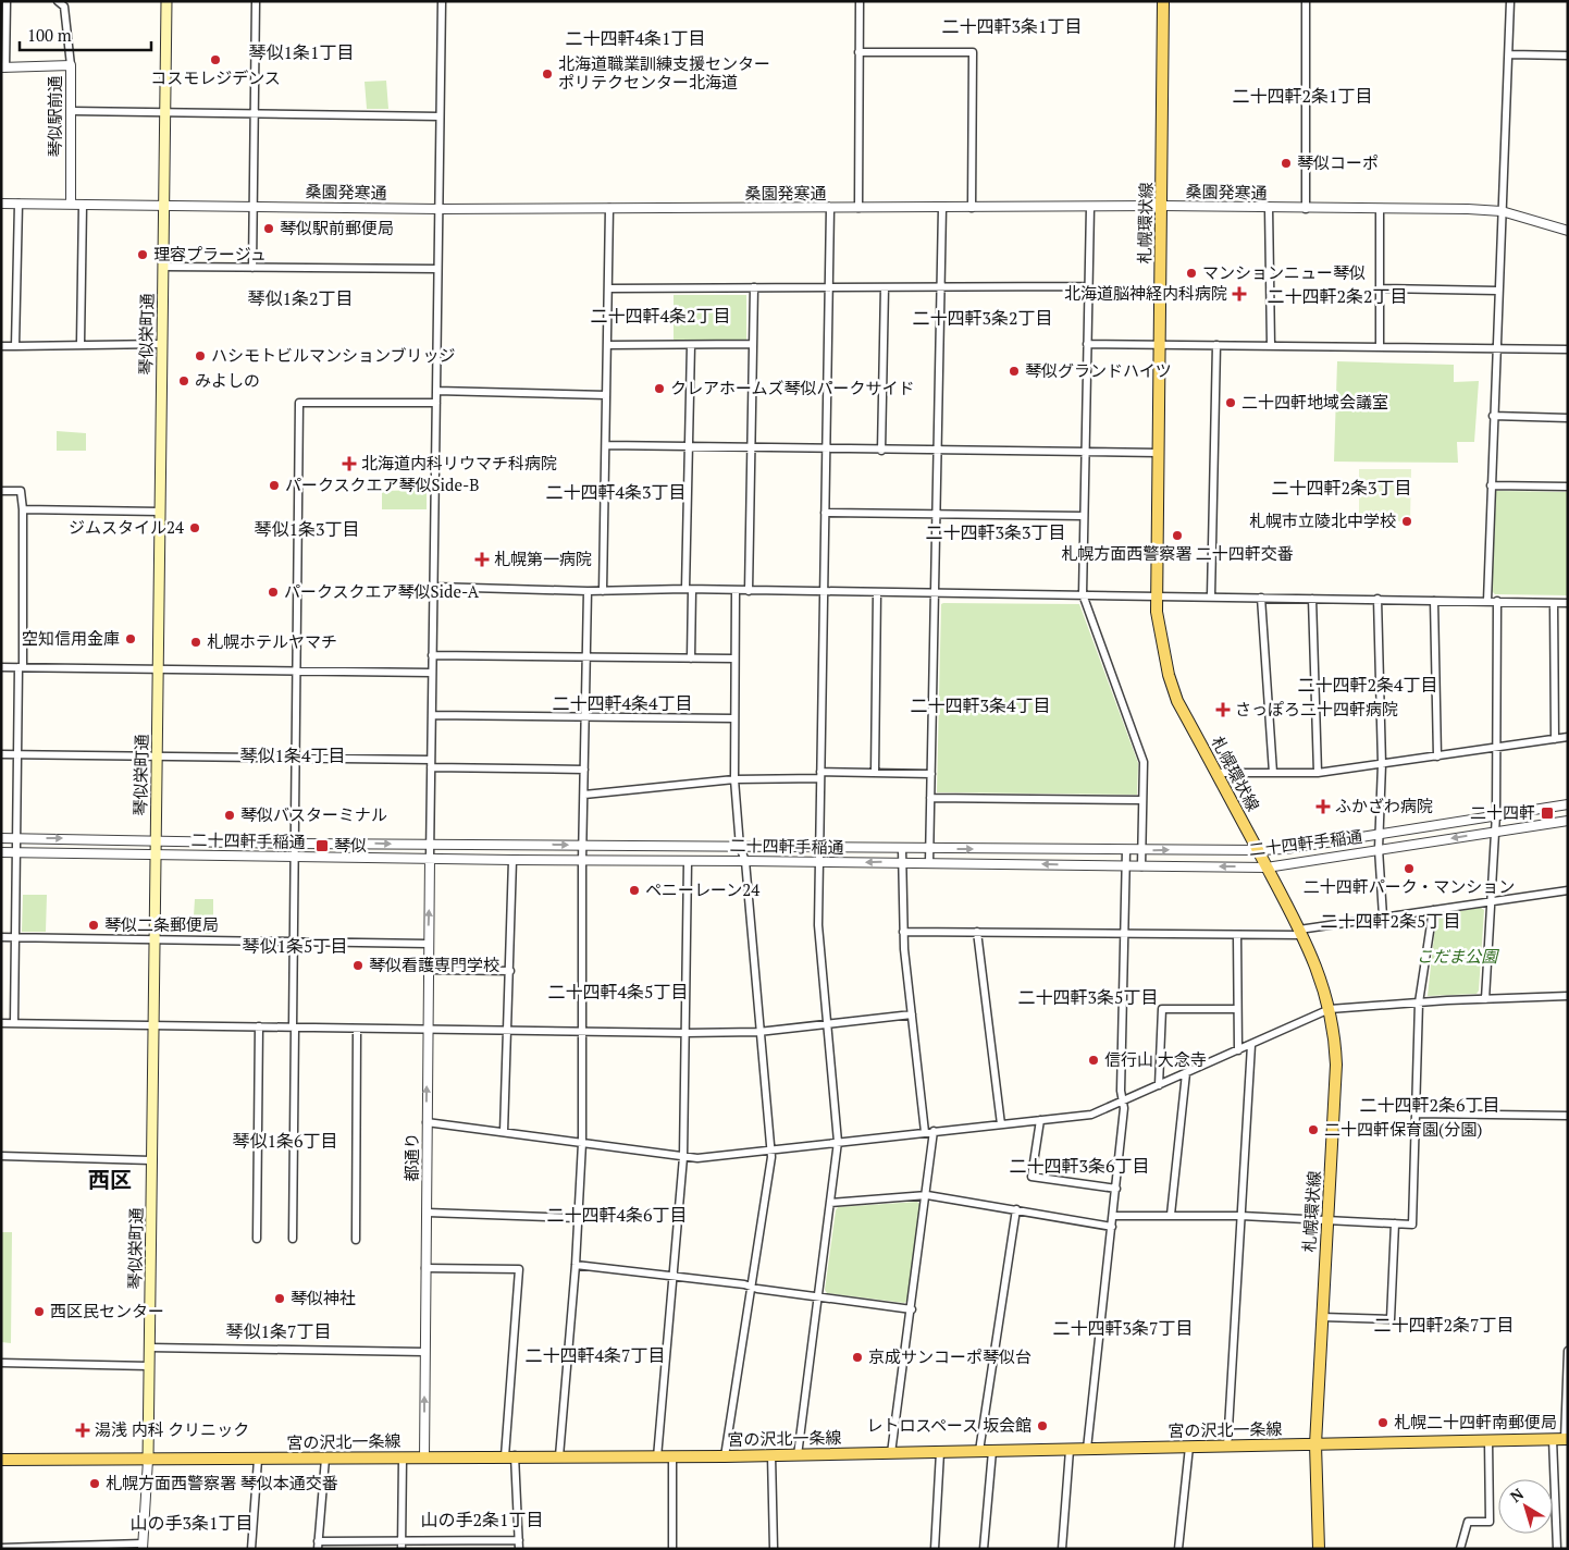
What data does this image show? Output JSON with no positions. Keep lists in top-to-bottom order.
{
  "streets": {
    "main road": ["札幌環状線", "琴似栄町通", "宮の沢北一条線"],
    "street": [
      "琴似駅前通",
      "桑園発寒通",
      "二十四軒手稲通",
      "都通り"
    ]
  },
  "crossings": [
    ["琴似駅前通", "桑園発寒通"],
    ["桑園発寒通", "札幌環状線"],
    ["桑園発寒通", "琴似栄町通"],
    ["札幌環状線", "二十四軒手稲通"],
    ["札幌環状線", "宮の沢北一条線"],
    ["琴似栄町通", "二十四軒手稲通"],
    ["琴似栄町通", "宮の沢北一条線"],
    ["二十四軒手稲通", "都通り"],
    ["都通り", "宮の沢北一条線"]
  ],
  "districts": [
    "二十四軒3条1丁目",
    "二十四軒4条1丁目",
    "琴似1条1丁目",
    "二十四軒2条1丁目",
    "二十四軒2条2丁目",
    "琴似1条2丁目",
    "二十四軒4条2丁目",
    "二十四軒3条2丁目",
    "二十四軒2条3丁目",
    "二十四軒4条3丁目",
    "琴似1条3丁目",
    "二十四軒3条3丁目",
    "二十四軒2条4丁目",
    "二十四軒4条4丁目",
    "二十四軒3条4丁目",
    "琴似1条4丁目",
    "二十四軒2条5丁目",
    "琴似1条5丁目",
    "二十四軒4条5丁目",
    "二十四軒3条5丁目",
    "二十四軒2条6丁目",
    "琴似1条6丁目",
    "二十四軒3条6丁目",
    "西区",
    "二十四軒4条6丁目",
    "二十四軒2条7丁目",
    "二十四軒3条7丁目",
    "琴似1条7丁目",
    "二十四軒4条7丁目",
    "山の手2条1丁目",
    "山の手3条1丁目"
  ],
  "parks": ["こだま公園"],
  "places": {
    "other": [
      "コスモレジデンス",
      "北海道職業訓練支援センター ポリテクセンター北海道",
      "琴似コーポ",
      "琴似駅前郵便局",
      "理容プラージュ",
      "マンションニュー琴似",
      "ハシモトビルマンションブリッジ",
      "琴似グランドハイツ",
      "みよしの",
      "クレアホームズ琴似パークサイド",
      "二十四軒地域会議室",
      "パークスクエア琴似Side-B",
      "札幌市立陵北中学校",
      "ジムスタイル24",
      "札幌方面西警察署 二十四軒交番",
      "パークスクエア琴似Side-A",
      "空知信用金庫",
      "札幌ホテルヤマチ",
      "琴似バスターミナル",
      "二十四軒パーク・マンション",
      "ペニーレーン24",
      "琴似二条郵便局",
      "琴似看護専門学校",
      "信行山 大念寺",
      "二十四軒保育園(分園)",
      "琴似神社",
      "西区民センター",
      "京成サンコーポ琴似台",
      "札幌二十四軒南郵便局",
      "レトロスペース 坂会館",
      "札幌方面西警察署 琴似本通交番"
    ],
    "health": [
      "北海道脳神経内科病院",
      "北海道内科リウマチ科病院",
      "札幌第一病院",
      "さっぽろ二十四軒病院",
      "ふかざわ病院",
      "湯浅 内科 クリニック"
    ],
    "transit": ["二十四軒", "琴似"]
  },
  "scale_bar": "100 m",
  "north": "top left"
}
